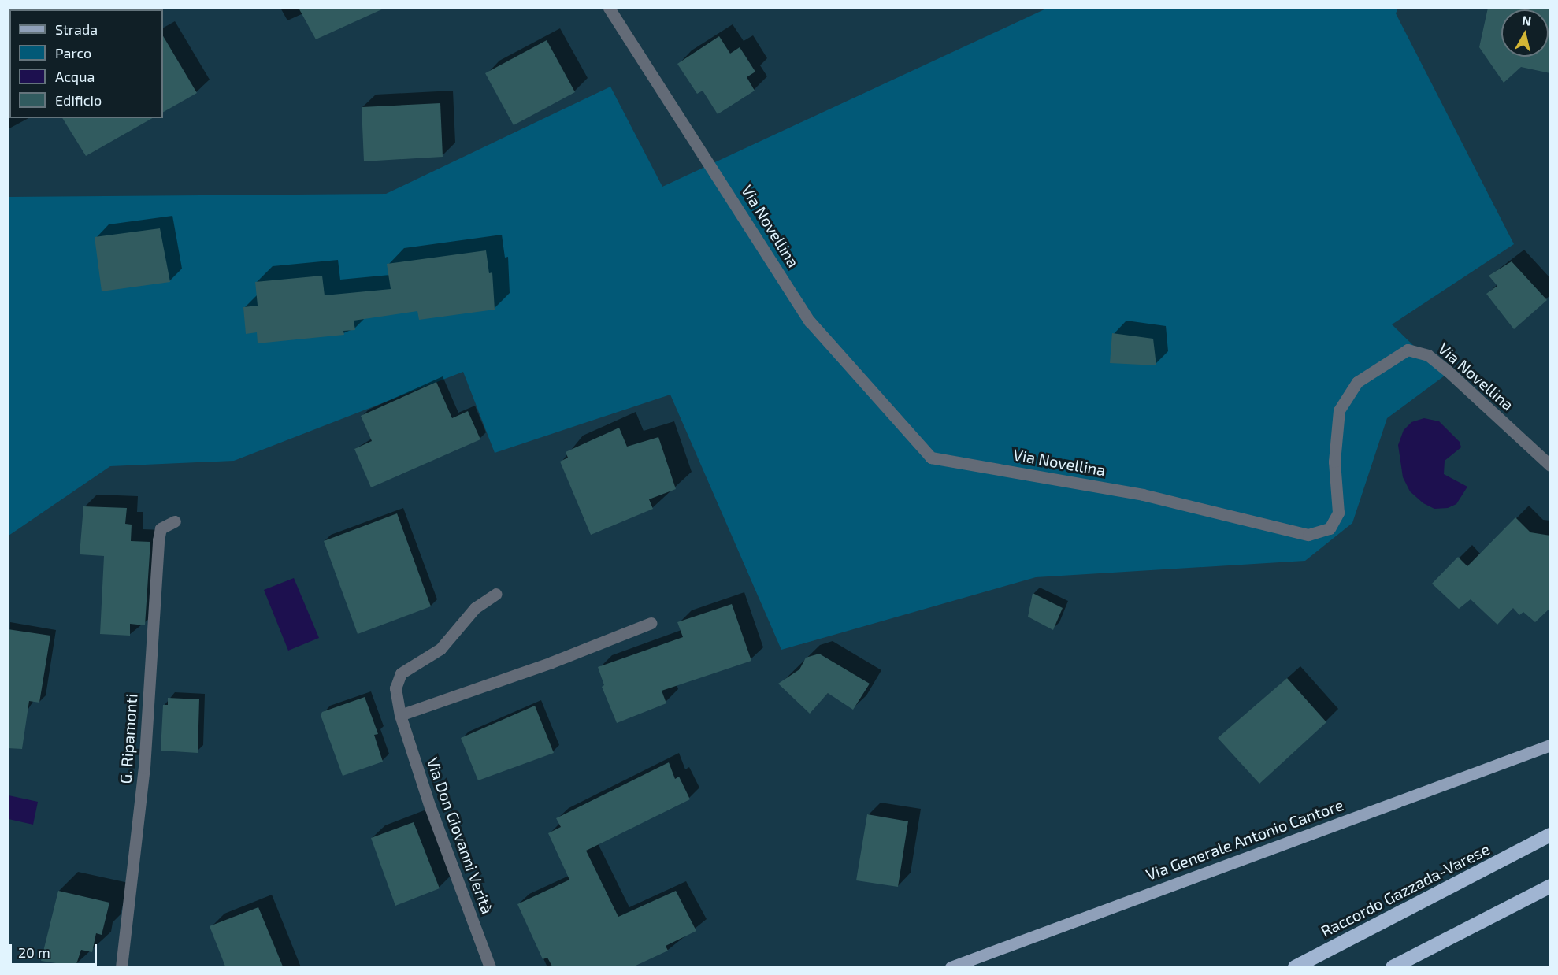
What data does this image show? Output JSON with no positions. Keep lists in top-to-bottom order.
{
  "streets": {
    "highway": ["Raccordo Gazzada-Varese"],
    "main road": ["Via Generale Antonio Cantore"],
    "street": ["Via Novellina", "G. Ripamonti", "Via Don Giovanni Verità"]
  },
  "legend": [
    "Strada",
    "Parco",
    "Acqua",
    "Edificio"
  ],
  "scale_bar": "20 m",
  "north": "top"
}
